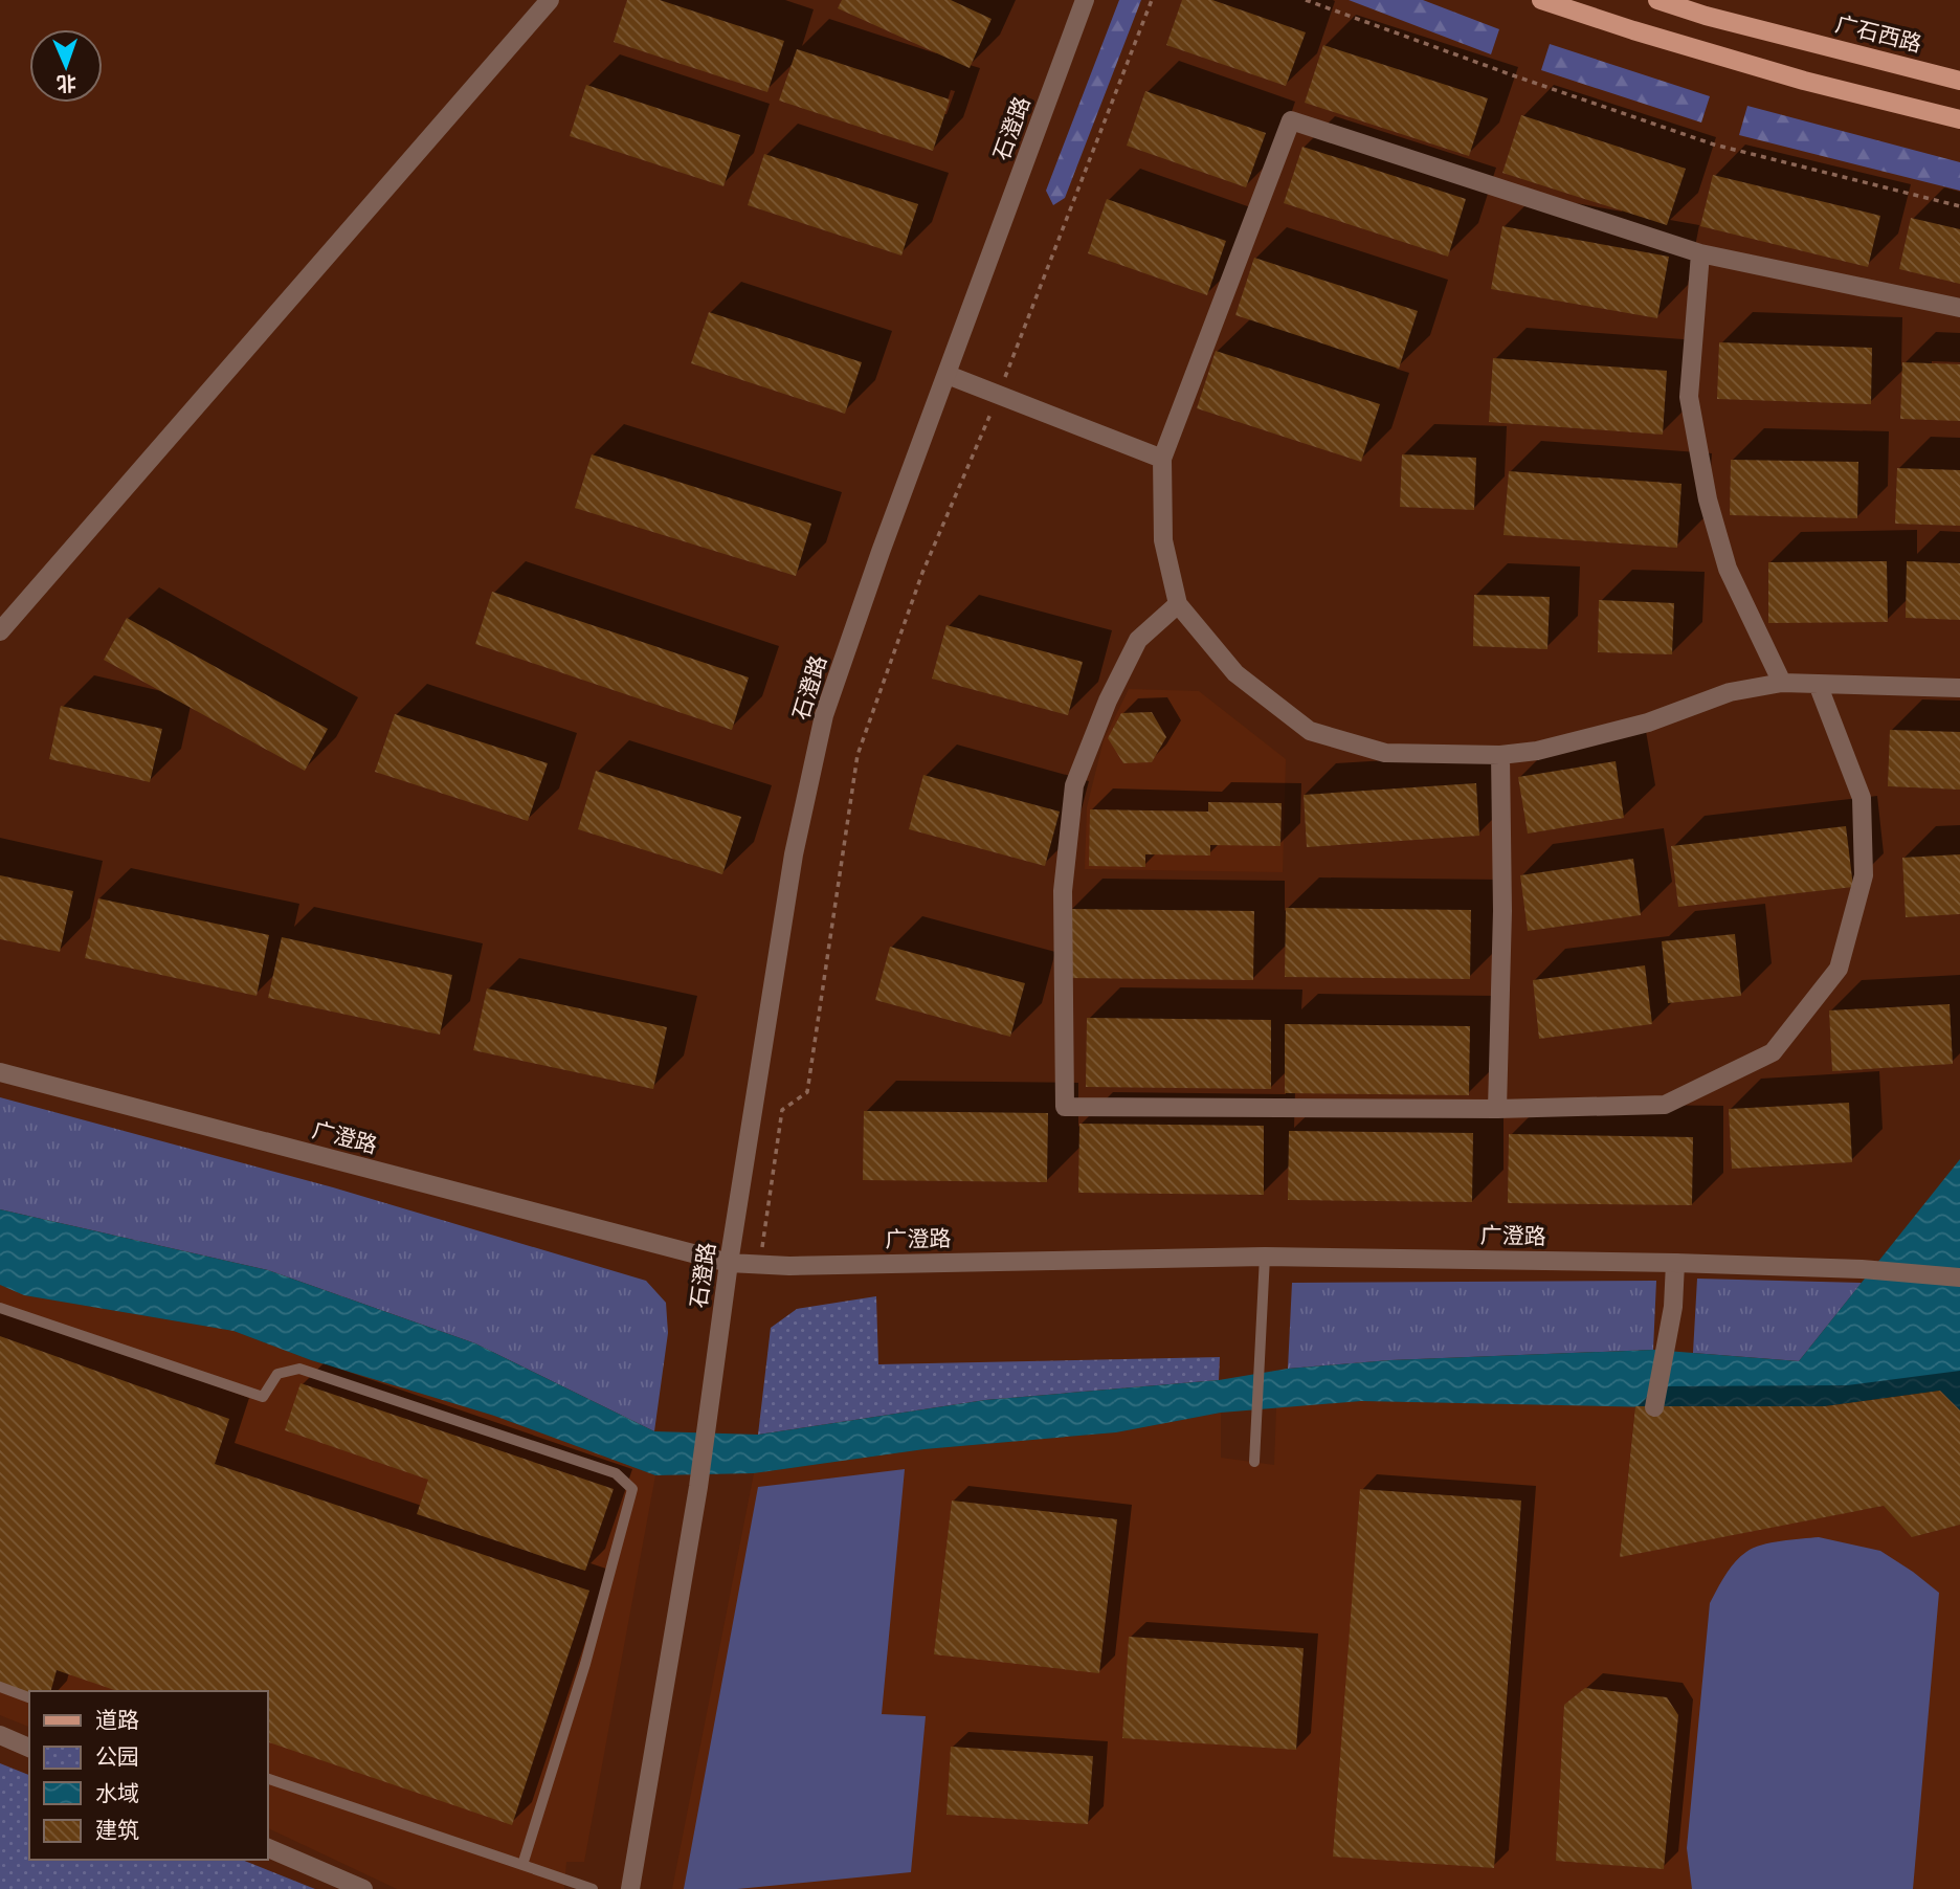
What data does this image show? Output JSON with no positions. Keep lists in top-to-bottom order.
{
  "streets": {
    "main road": ["广石西路"],
    "street": ["石澄路", "广澄路"]
  },
  "crossings": [
    ["石澄路", "广澄路"]
  ],
  "legend": [
    "道路",
    "公园",
    "水域",
    "建筑"
  ],
  "north": "bottom"
}
